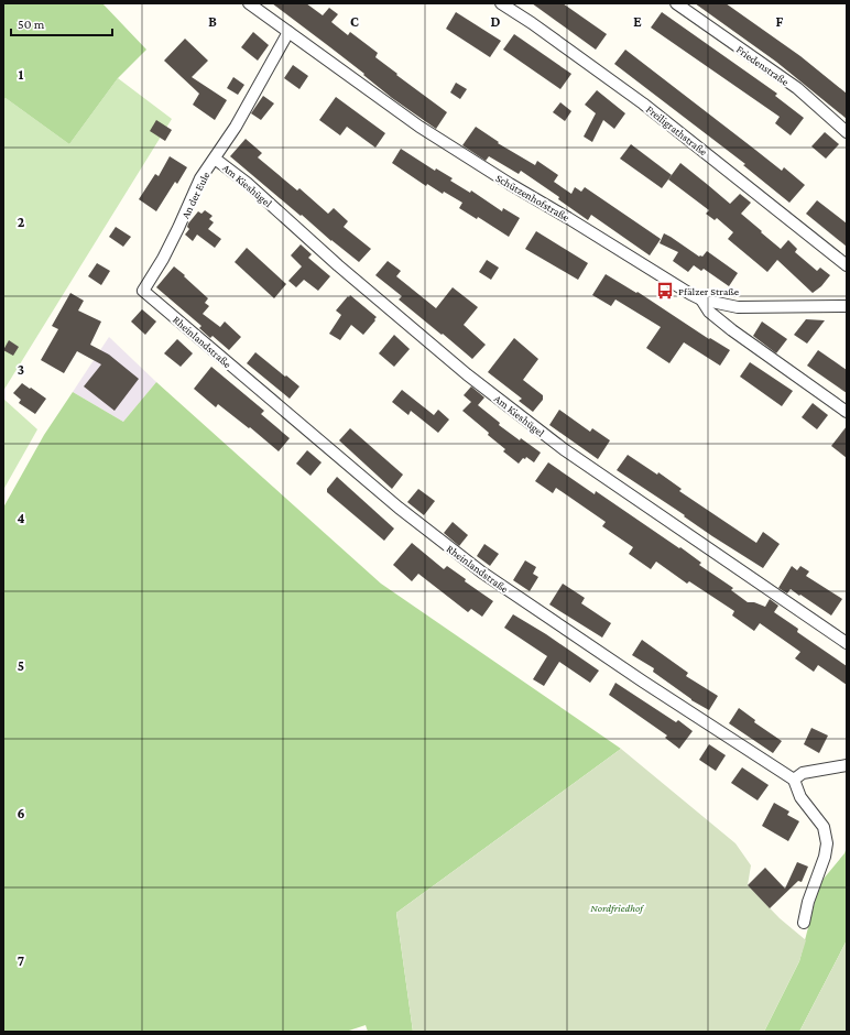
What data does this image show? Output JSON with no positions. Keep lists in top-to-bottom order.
{
  "streets": {
    "street": [
      "Friedenstraße",
      "Freiligrathstraße",
      "Am Kieshügel",
      "An der Eule",
      "Schützenhofstraße",
      "Rheinlandstraße"
    ]
  },
  "crossings": [
    ["Am Kieshügel", "An der Eule"],
    ["An der Eule", "Schützenhofstraße"],
    ["An der Eule", "Rheinlandstraße"]
  ],
  "parks": ["Nordfriedhof"],
  "places": {
    "bus stop": ["Pfälzer Straße"]
  },
  "scale_bar": "50 m",
  "grid": {
    "columns": [
      "B",
      "C",
      "D",
      "E",
      "F"
    ],
    "rows": [
      "1",
      "2",
      "3",
      "4",
      "5",
      "6",
      "7"
    ]
  }
}
